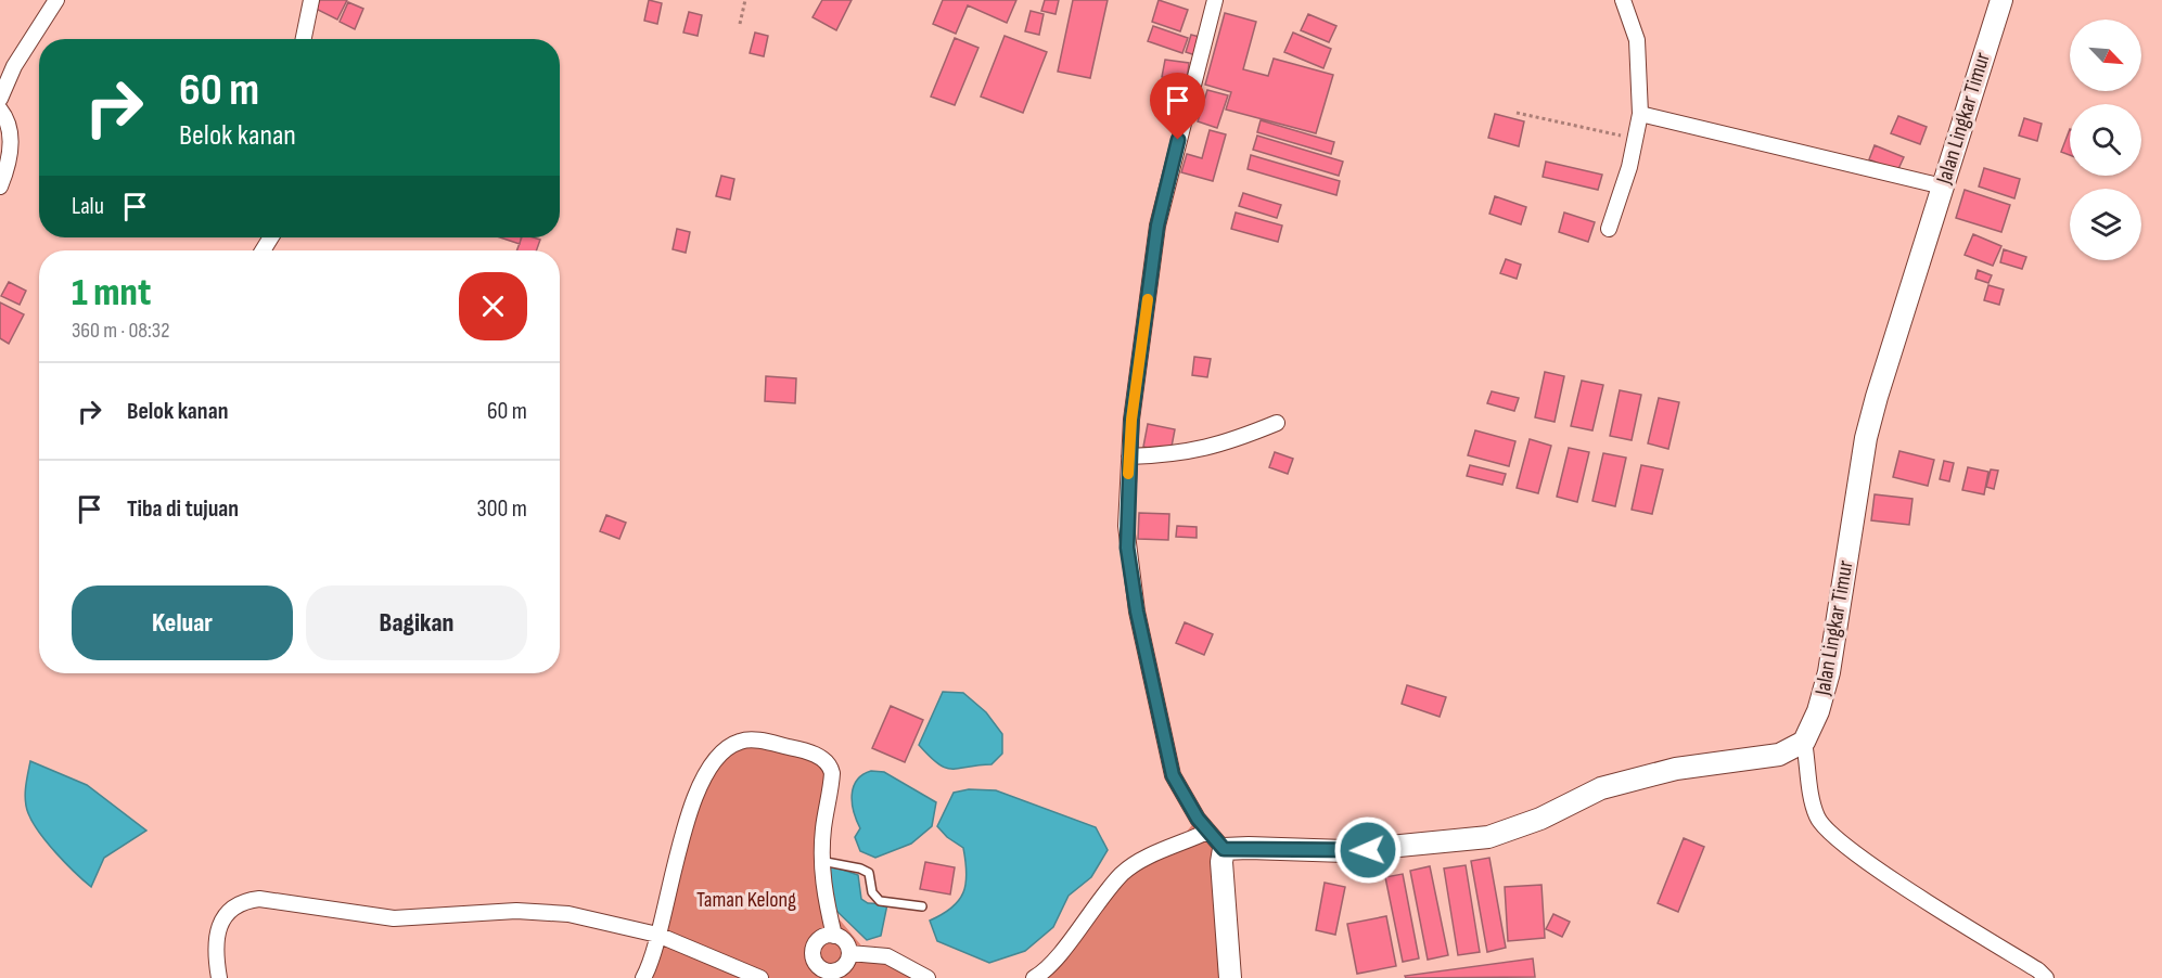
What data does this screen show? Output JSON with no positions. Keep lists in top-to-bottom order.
{
  "streets": {
    "main road": ["Jalan Lingkar Timur"]
  },
  "parks": ["Taman Kelong"],
  "north": "bottom right",
  "page": {
    "turn": ["60 m", "Belok kanan"],
    "then": "Lalu",
    "heading": ["1 mnt", "360 m · 08:32"],
    "list": [
      {
        "name": "Belok kanan",
        "value": "60 m"
      },
      {
        "name": "Tiba di tujuan",
        "value": "300 m"
      }
    ],
    "buttons": ["Keluar", "Bagikan"]
  }
}
